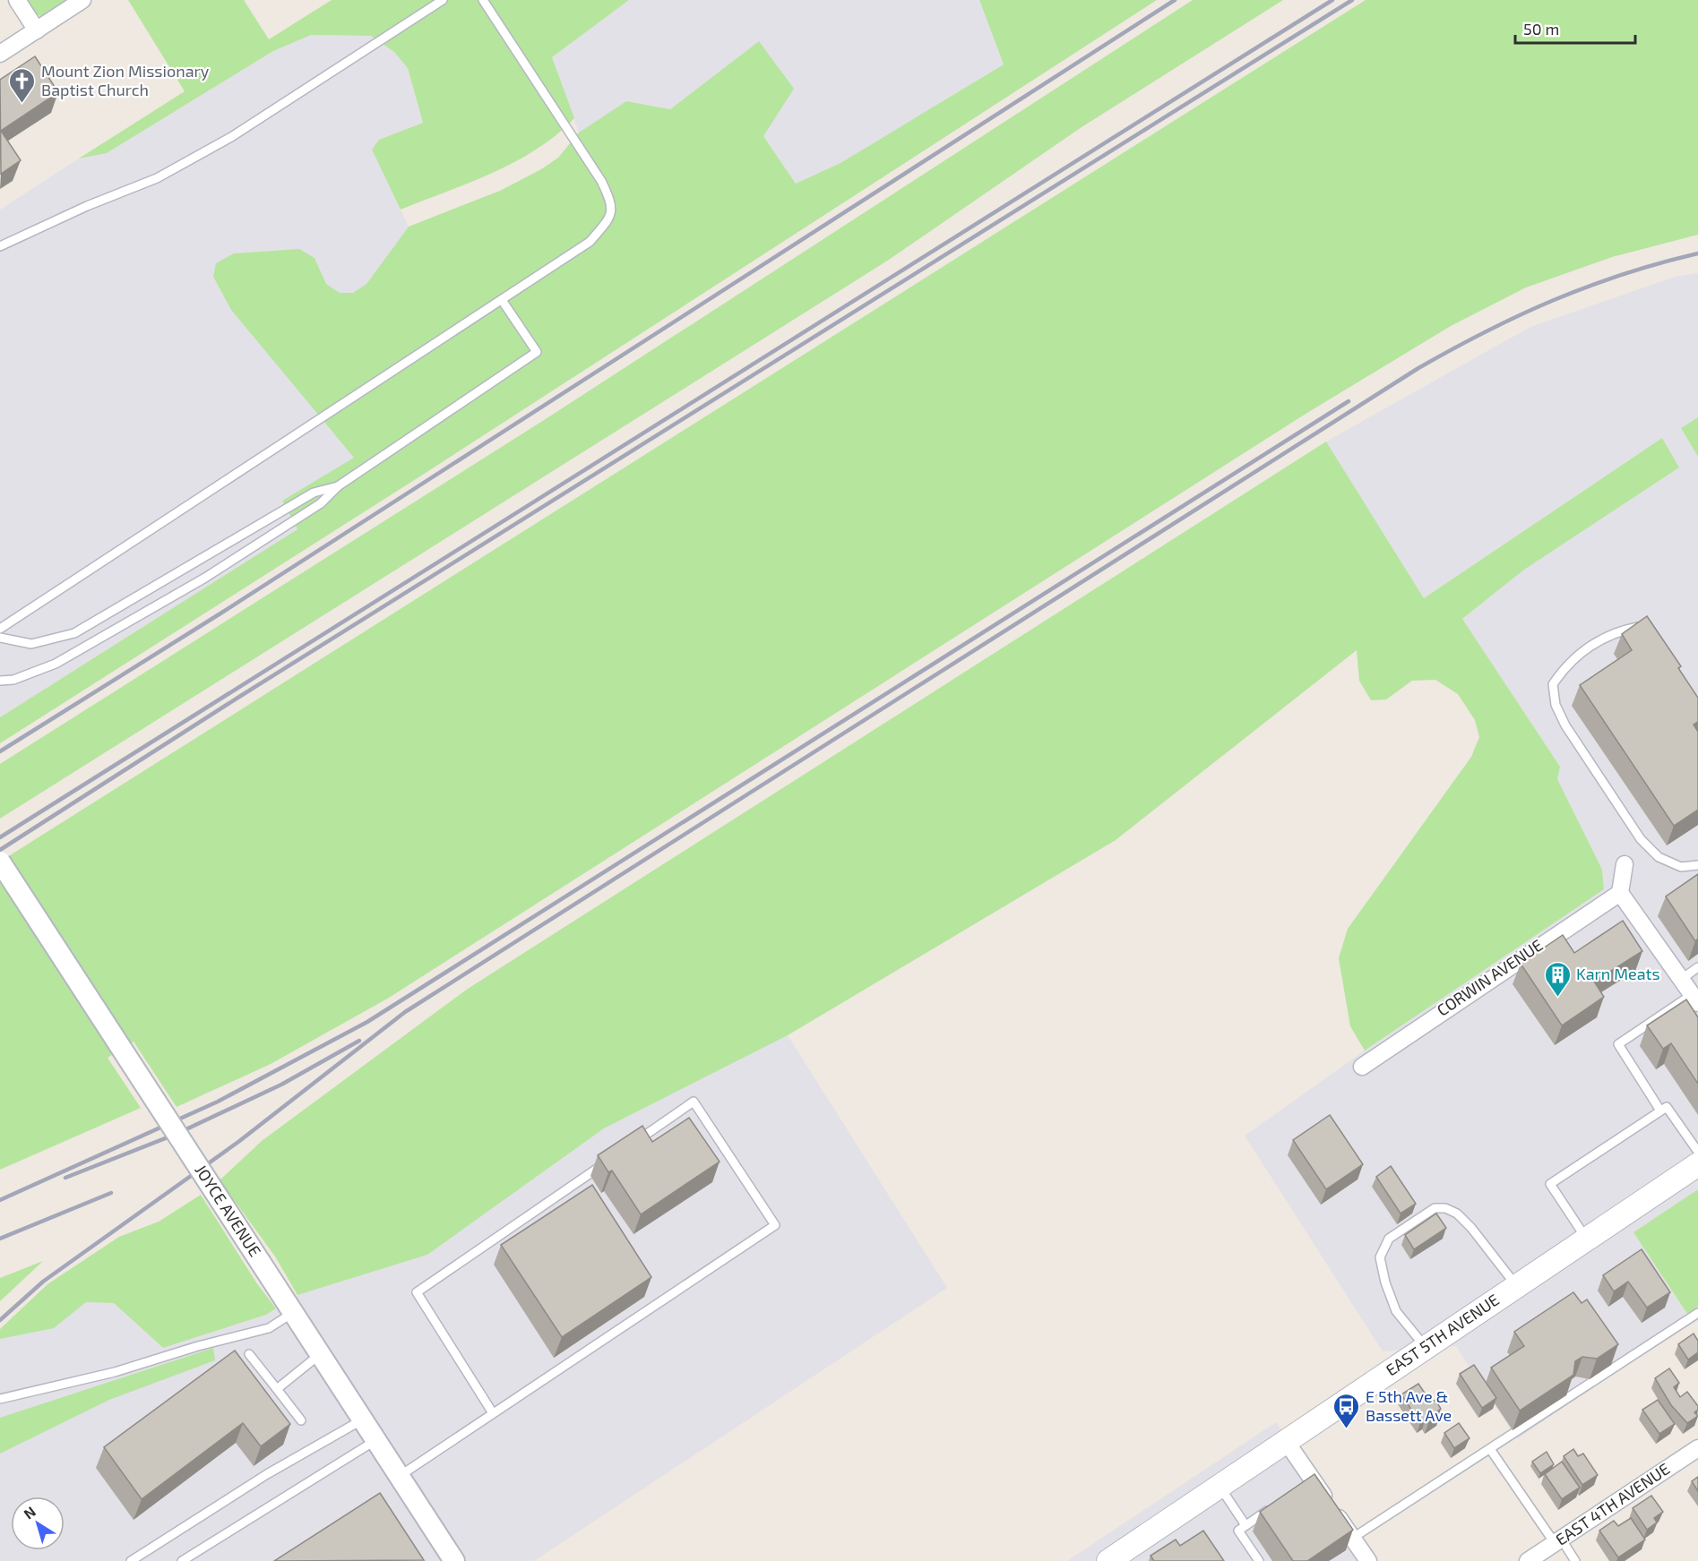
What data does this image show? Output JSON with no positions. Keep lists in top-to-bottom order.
{
  "streets": {
    "main road": ["EAST 5TH AVENUE"],
    "street": ["CORWIN AVENUE", "JOYCE AVENUE", "EAST 4TH AVENUE"]
  },
  "places": {
    "church": ["Mount Zion Missionary Baptist Church"],
    "building": ["Karn Meats"],
    "bus stop": ["E 5th Ave & Bassett Ave"]
  },
  "scale_bar": "50 m",
  "north": "top left"
}
